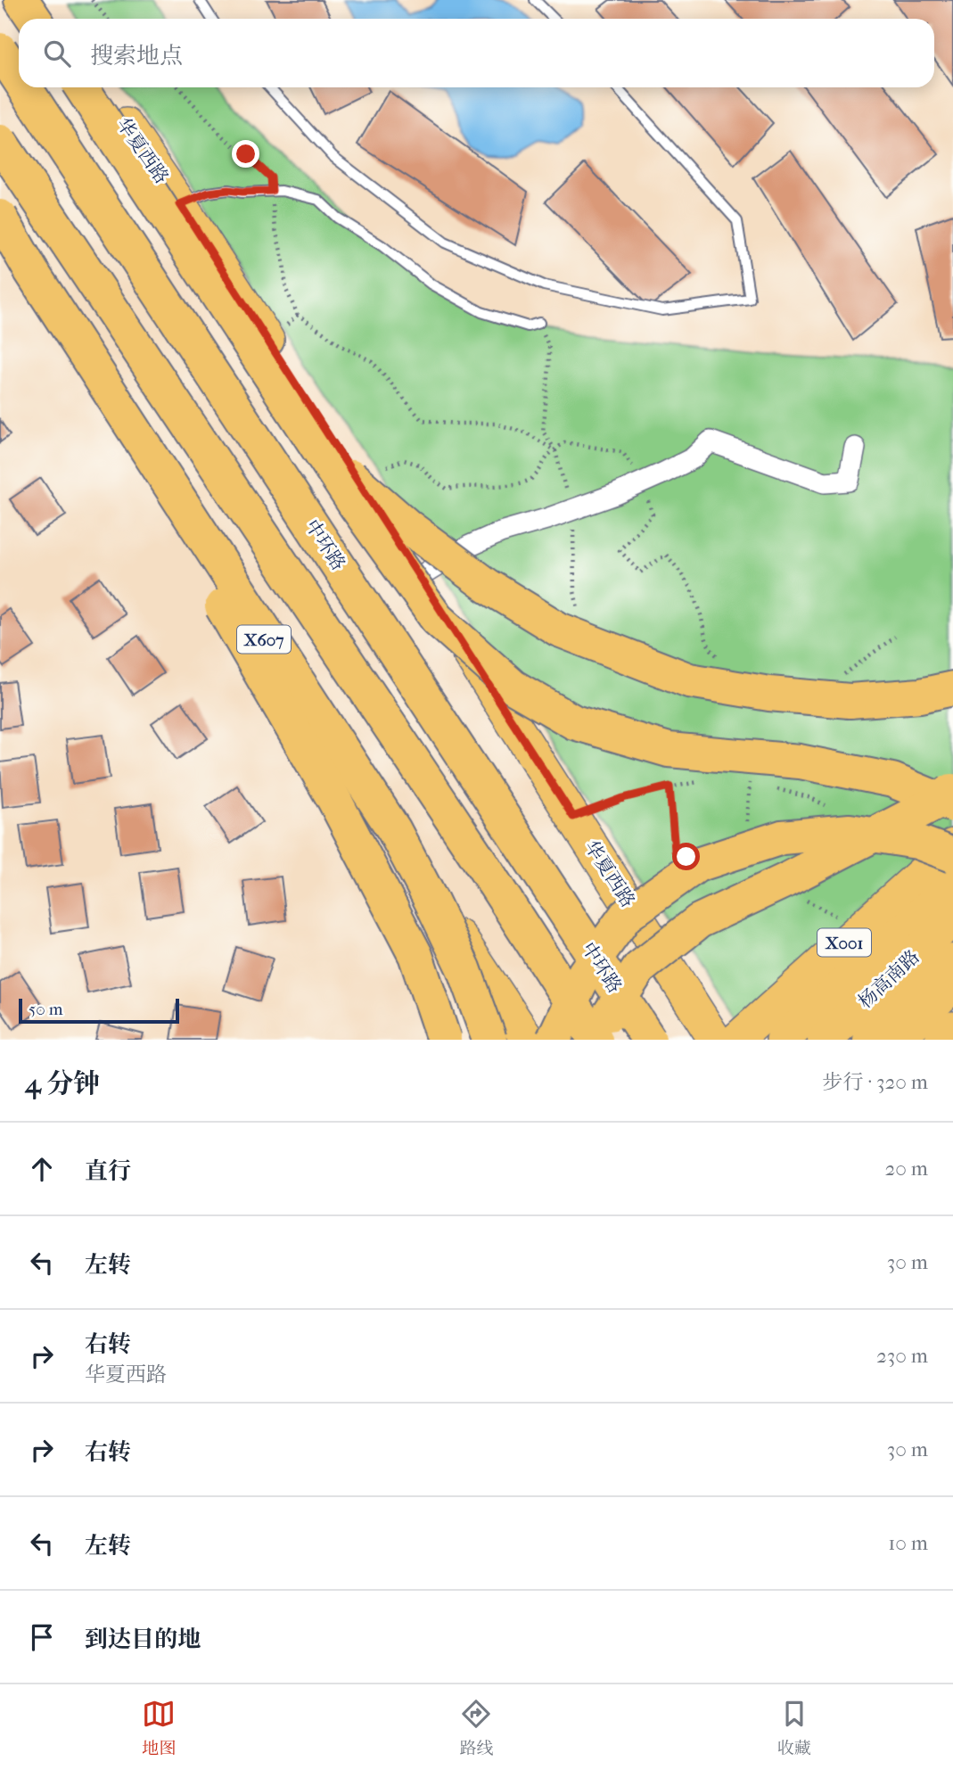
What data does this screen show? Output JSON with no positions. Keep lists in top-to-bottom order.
{
  "streets": {
    "highway": ["中环路", "杨高南路"],
    "main road": ["华夏西路", "X607", "X001"]
  },
  "scale_bar": "50 m",
  "page": {
    "search": "搜索地点",
    "scale": "50 m",
    "heading": ["4 分钟", "步行 · 320 m"],
    "list": [
      ["直行", "20 m"],
      ["左转", "30 m"],
      ["右转", "华夏西路", "230 m"],
      ["右转", "30 m"],
      ["左转", "10 m"],
      "到达目的地"
    ],
    "nav": ["地图", "路线", "收藏"]
  }
}
